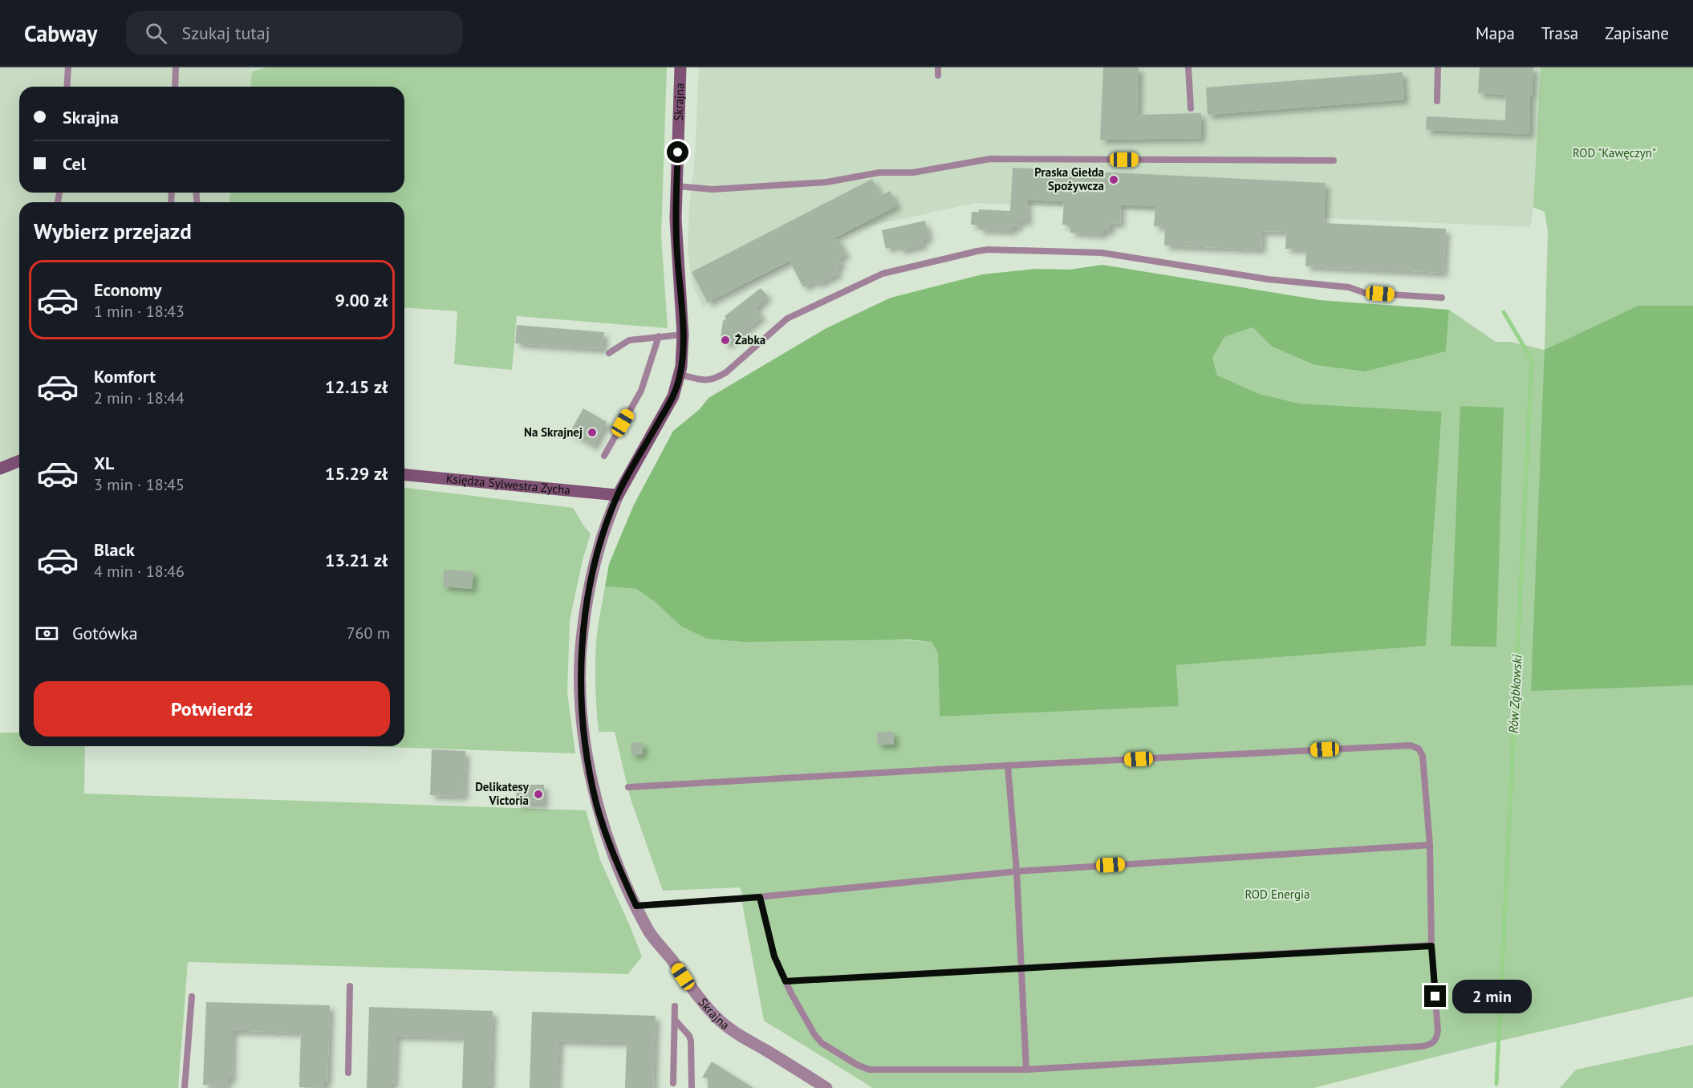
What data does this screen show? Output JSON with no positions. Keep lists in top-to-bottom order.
{
  "streets": {
    "street": ["Skrajna", "Księdza Sylwestra Zycha"]
  },
  "crossings": [
    ["Skrajna", "Księdza Sylwestra Zycha"]
  ],
  "water": ["Rów Ząbkowski"],
  "parks": ["ROD \"Kawęczyn\"", "ROD Energia"],
  "places": [
    "Praska Giełda Spożywcza",
    "Żabka",
    "Na Skrajnej",
    "Delikatesy Victoria"
  ],
  "page": {
    "header": "Cabway",
    "search": "Szukaj tutaj",
    "nav": ["Mapa", "Trasa", "Zapisane"],
    "banner": ["Skrajna", "Cel"],
    "heading": "Wybierz przejazd",
    "list": [
      {
        "name": "Economy",
        "note": "1 min · 18:43",
        "value": "9.00 zł"
      },
      {
        "name": "Komfort",
        "note": "2 min · 18:44",
        "value": "12.15 zł"
      },
      {
        "name": "XL",
        "note": "3 min · 18:45",
        "value": "15.29 zł"
      },
      {
        "name": "Black",
        "note": "4 min · 18:46",
        "value": "13.21 zł"
      }
    ],
    "pay": ["Gotówka", "760 m"],
    "buttons": "Potwierdź",
    "bubble": "2 min"
  }
}
